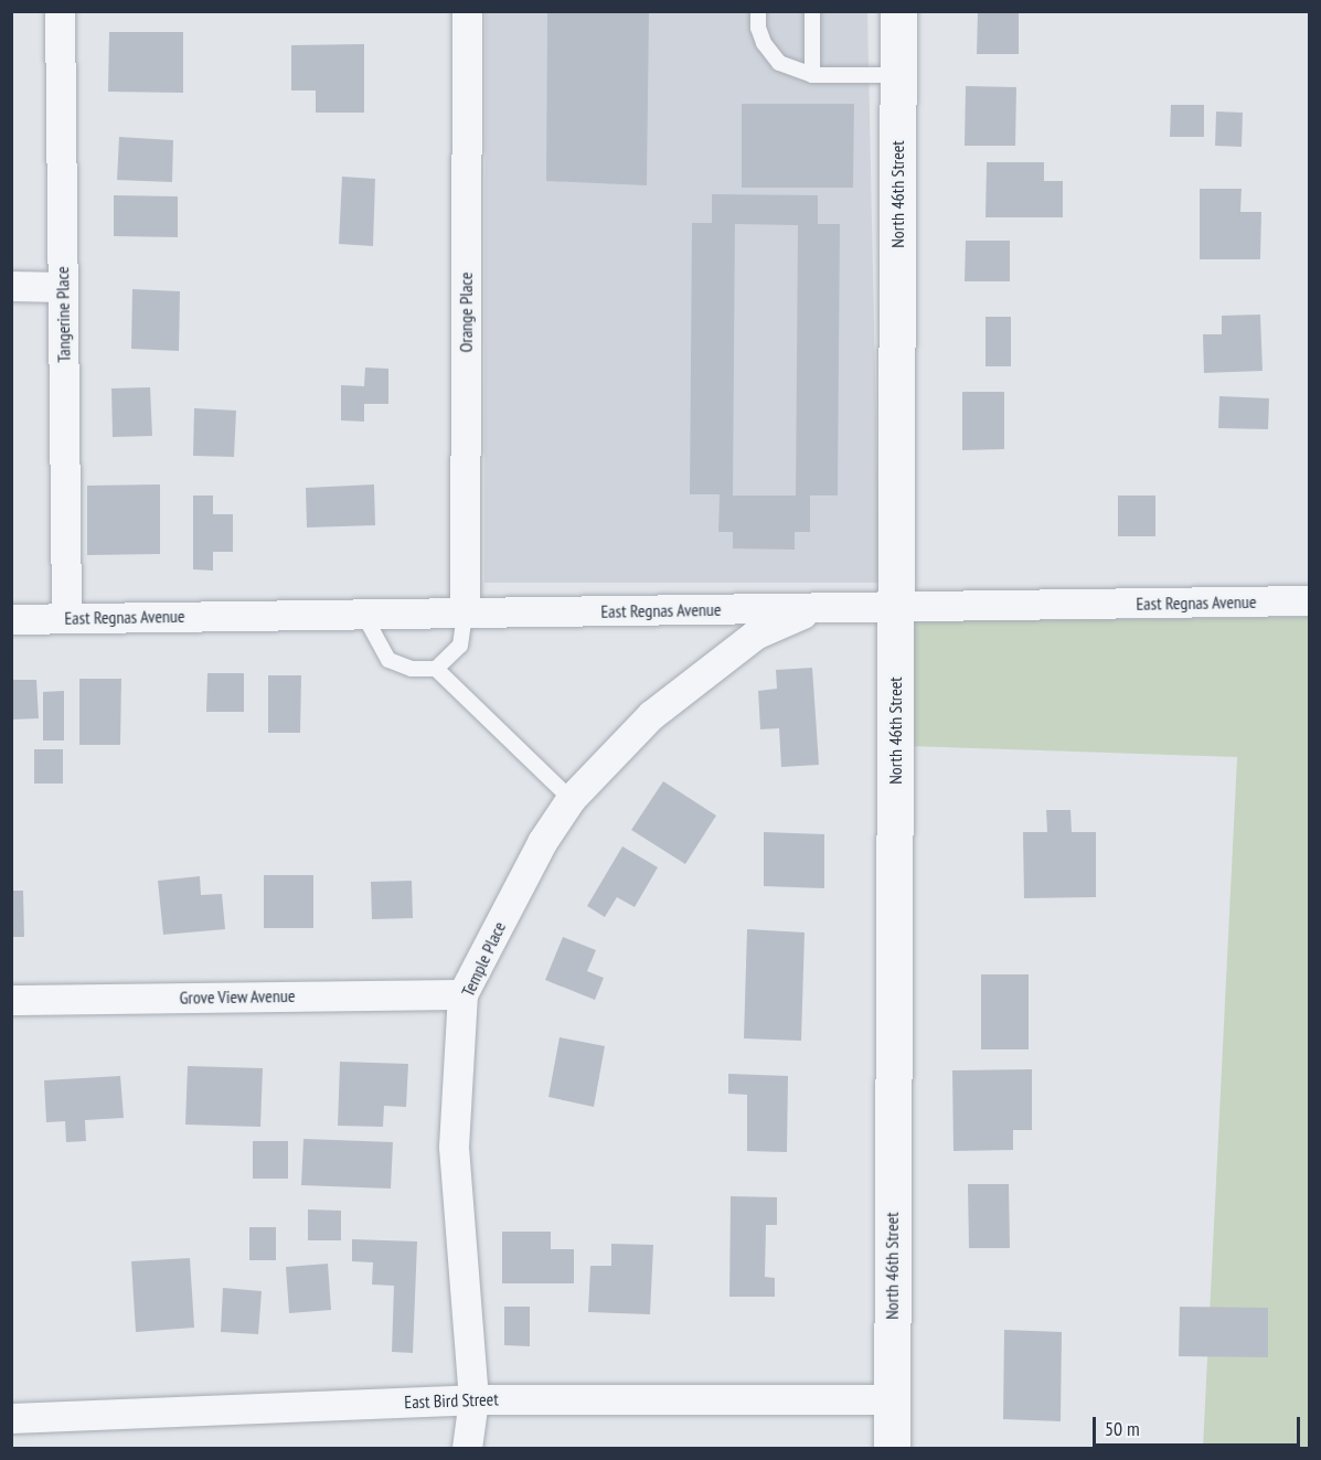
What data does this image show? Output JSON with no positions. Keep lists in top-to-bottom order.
{
  "streets": {
    "street": [
      "North 46th Street",
      "Orange Place",
      "Tangerine Place",
      "East Regnas Avenue",
      "Temple Place",
      "Grove View Avenue",
      "East Bird Street"
    ]
  },
  "crossings": [
    ["North 46th Street", "East Regnas Avenue"],
    ["North 46th Street", "East Bird Street"],
    ["Orange Place", "East Regnas Avenue"],
    ["Tangerine Place", "East Regnas Avenue"],
    ["East Regnas Avenue", "Temple Place"],
    ["Temple Place", "Grove View Avenue"],
    ["Temple Place", "East Bird Street"]
  ],
  "scale_bar": "50 m"
}
